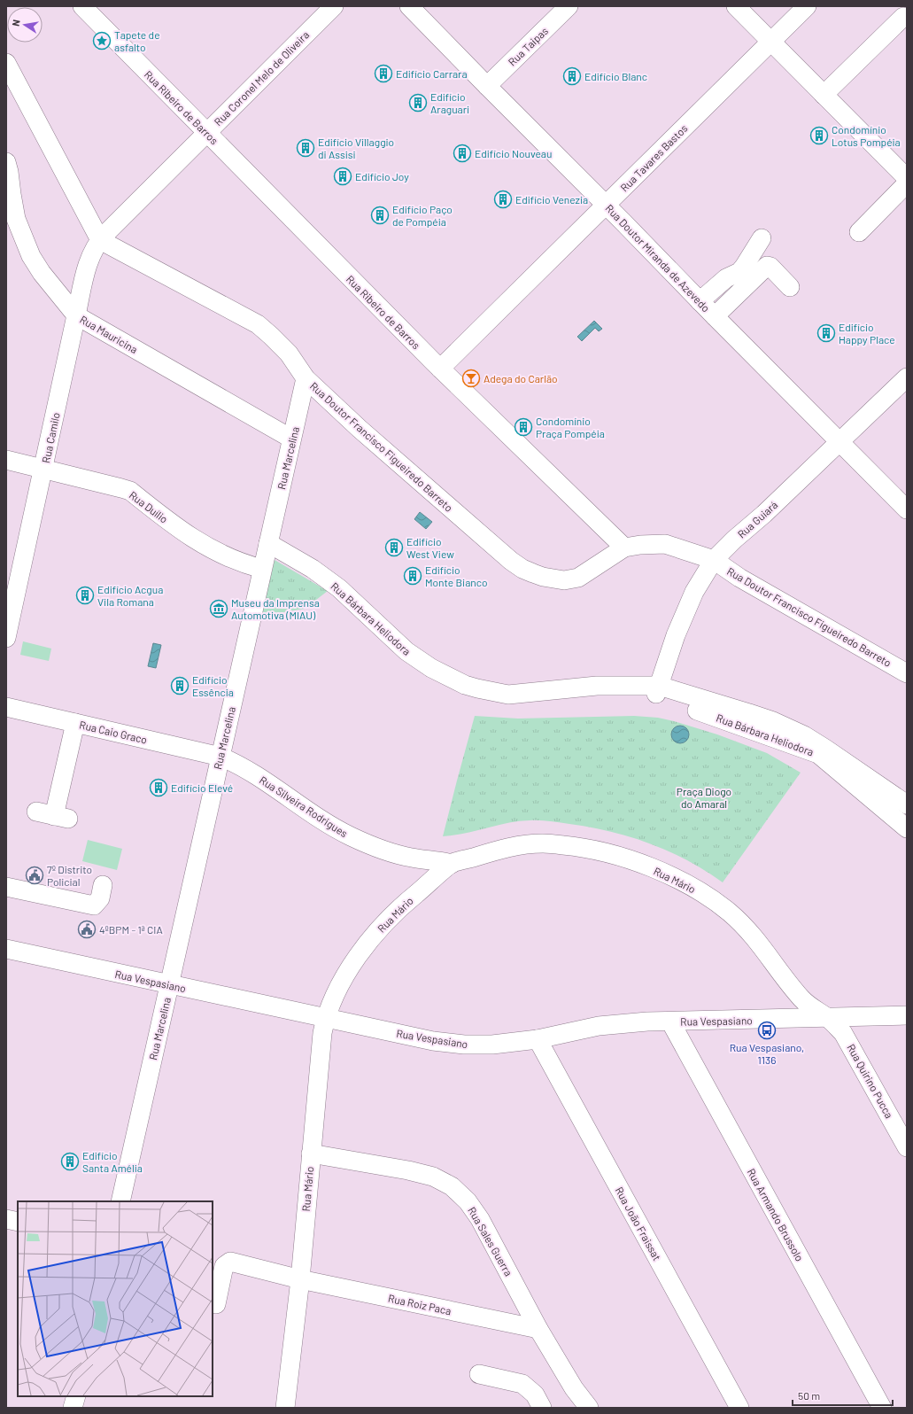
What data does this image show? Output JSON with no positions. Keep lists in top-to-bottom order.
{
  "streets": {
    "street": [
      "Rua Taipas",
      "Rua Coronel Melo de Oliveira",
      "Rua Ribeiro de Barros",
      "Rua Tavares Bastos",
      "Rua Doutor Miranda de Azevedo",
      "Rua Mauricina",
      "Rua Camilo",
      "Rua Doutor Francisco Figueiredo Barreto",
      "Rua Marcelina",
      "Rua Duílio",
      "Rua Guiará",
      "Rua Bárbara Heliodora",
      "Rua Caio Graco",
      "Rua Silveira Rodrigues",
      "Rua Mário",
      "Rua Vespasiano",
      "Rua Quirino Pucca",
      "Rua Armando Brussolo",
      "Rua João Fraissat",
      "Rua Sales Guerra",
      "Rua Roiz Paca"
    ]
  },
  "crossings": [
    ["Rua Taipas", "Rua Doutor Miranda de Azevedo"],
    ["Rua Coronel Melo de Oliveira", "Rua Ribeiro de Barros"],
    ["Rua Coronel Melo de Oliveira", "Rua Camilo"],
    ["Rua Coronel Melo de Oliveira", "Rua Doutor Francisco Figueiredo Barreto"],
    ["Rua Ribeiro de Barros", "Rua Tavares Bastos"],
    ["Rua Ribeiro de Barros", "Rua Doutor Francisco Figueiredo Barreto"],
    ["Rua Tavares Bastos", "Rua Doutor Miranda de Azevedo"],
    ["Rua Doutor Miranda de Azevedo", "Rua Guiará"],
    ["Rua Mauricina", "Rua Camilo"],
    ["Rua Mauricina", "Rua Marcelina"],
    ["Rua Camilo", "Rua Doutor Francisco Figueiredo Barreto"],
    ["Rua Camilo", "Rua Duílio"],
    ["Rua Doutor Francisco Figueiredo Barreto", "Rua Marcelina"],
    ["Rua Doutor Francisco Figueiredo Barreto", "Rua Guiará"],
    ["Rua Marcelina", "Rua Duílio"],
    ["Rua Marcelina", "Rua Bárbara Heliodora"],
    ["Rua Marcelina", "Rua Caio Graco"],
    ["Rua Marcelina", "Rua Silveira Rodrigues"],
    ["Rua Marcelina", "Rua Vespasiano"],
    ["Rua Guiará", "Rua Bárbara Heliodora"],
    ["Rua Caio Graco", "Rua Silveira Rodrigues"],
    ["Rua Silveira Rodrigues", "Rua Mário"],
    ["Rua Mário", "Rua Vespasiano"],
    ["Rua Mário", "Rua Quirino Pucca"],
    ["Rua Mário", "Rua Sales Guerra"],
    ["Rua Mário", "Rua Roiz Paca"],
    ["Rua Vespasiano", "Rua Quirino Pucca"],
    ["Rua Vespasiano", "Rua Armando Brussolo"],
    ["Rua Vespasiano", "Rua João Fraissat"],
    ["Rua Sales Guerra", "Rua Roiz Paca"]
  ],
  "parks": ["Praça Diogo do Amaral"],
  "places": {
    "place": ["Tapete de asfalto"],
    "building": [
      "Edifício Carrara",
      "Edifício Blanc",
      "Edifício Araguari",
      "Condomínio Lotus Pompéia",
      "Edifício Villaggio di Assisi",
      "Edifício Nouveau",
      "Edifício Joy",
      "Edifício Venezia",
      "Edifício Paço de Pompéia",
      "Edifício Happy Place",
      "Condomínio Praça Pompéia",
      "Edifício West View",
      "Edifício Monte Bianco",
      "Edifício Acgua Vila Romana",
      "Edifício Essência",
      "Edifício Elevé",
      "Edifício Santa Amélia"
    ],
    "bar": ["Adega do Carlão"],
    "museum": ["Museu da Imprensa Automotiva (MIAU)"],
    "public building": ["7º Distrito Policial", "4ºBPM - 1ª CIA"],
    "bus stop": ["Rua Vespasiano, 1136"]
  },
  "scale_bar": "50 m",
  "north": "left"
}
